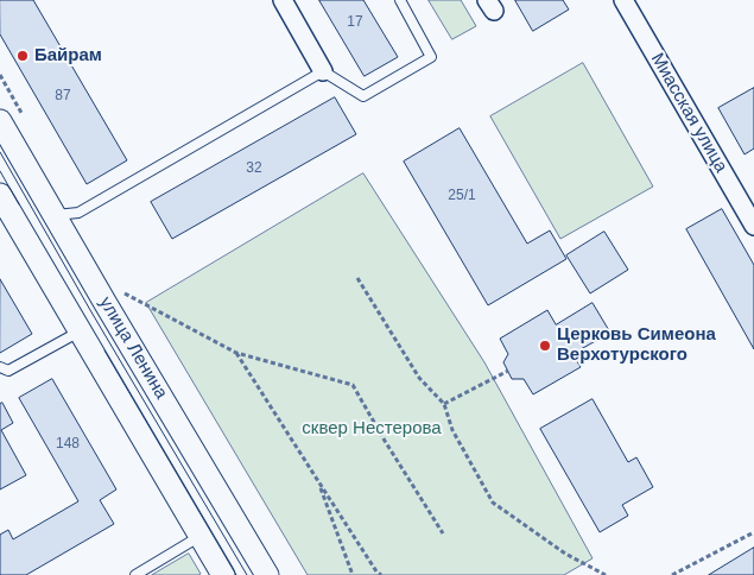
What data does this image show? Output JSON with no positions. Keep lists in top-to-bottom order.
{
  "streets": {
    "street": ["Миасская улица", "улица Ленина"]
  },
  "parks": ["сквер Нестерова"],
  "places": ["Байрам", "Церковь Симеона Верхотурского"],
  "house_numbers": [
    "17",
    "87",
    "32",
    "25/1",
    "148"
  ]
}
